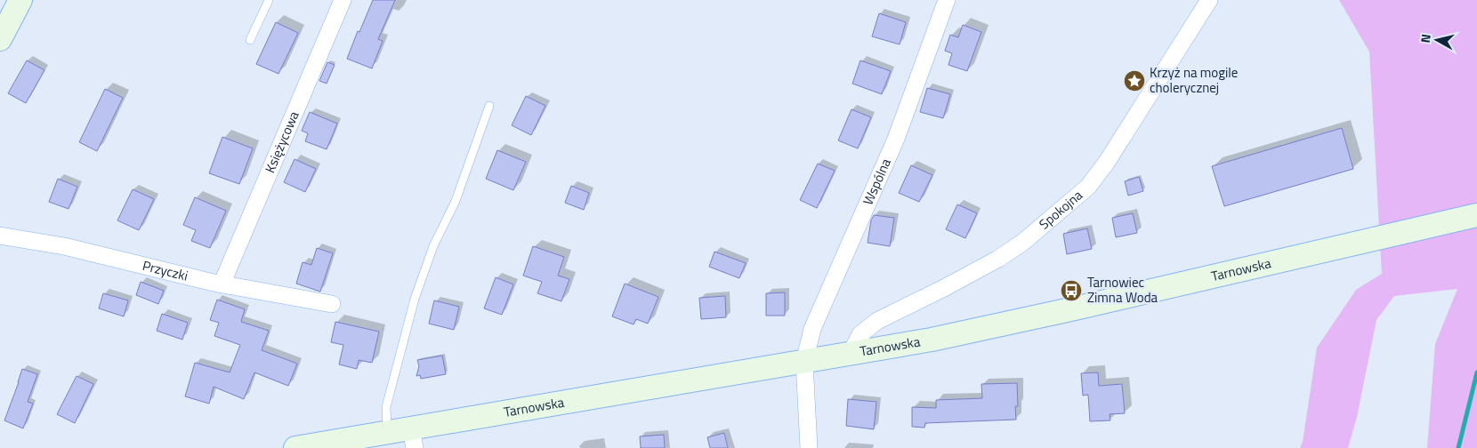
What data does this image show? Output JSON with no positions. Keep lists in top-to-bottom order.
{
  "streets": {
    "main road": ["Tarnowska"],
    "street": [
      "Księżycowa",
      "Wspólna",
      "Spokojna",
      "Przyczki"
    ]
  },
  "crossings": [
    ["Księżycowa", "Przyczki"],
    ["Wspólna", "Tarnowska"],
    ["Spokojna", "Tarnowska"]
  ],
  "places": {
    "place": ["Krzyż na mogile cholerycznej"],
    "bus stop": ["Tarnowiec Zimna Woda"]
  },
  "north": "left"
}
